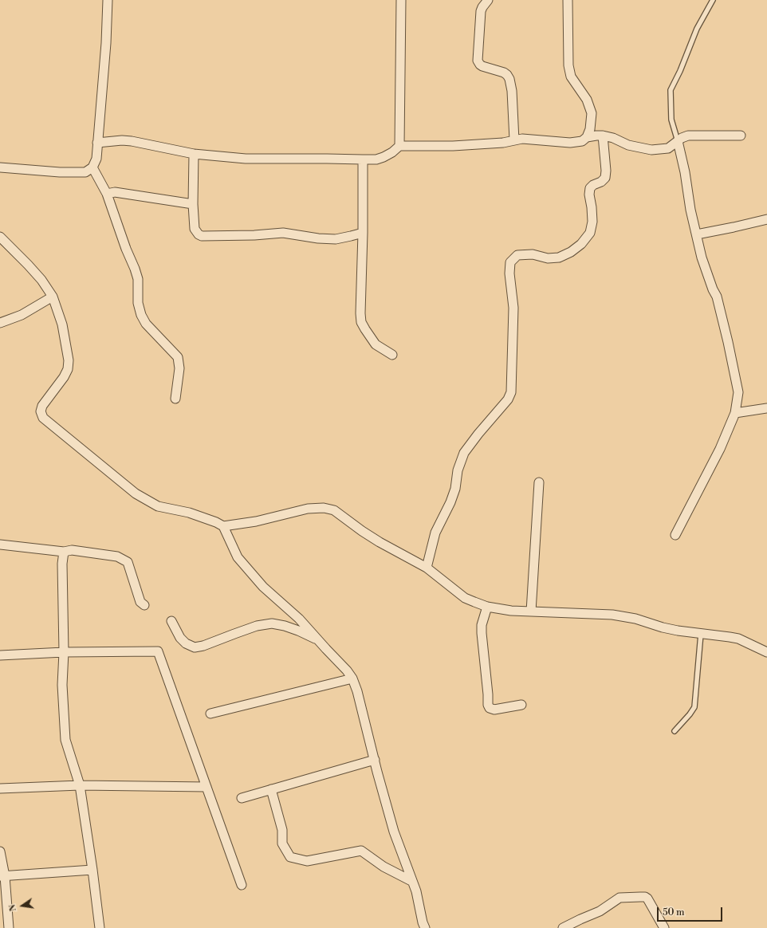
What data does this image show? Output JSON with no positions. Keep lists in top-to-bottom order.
{
  "scale_bar": "50 m",
  "north": "left"
}
